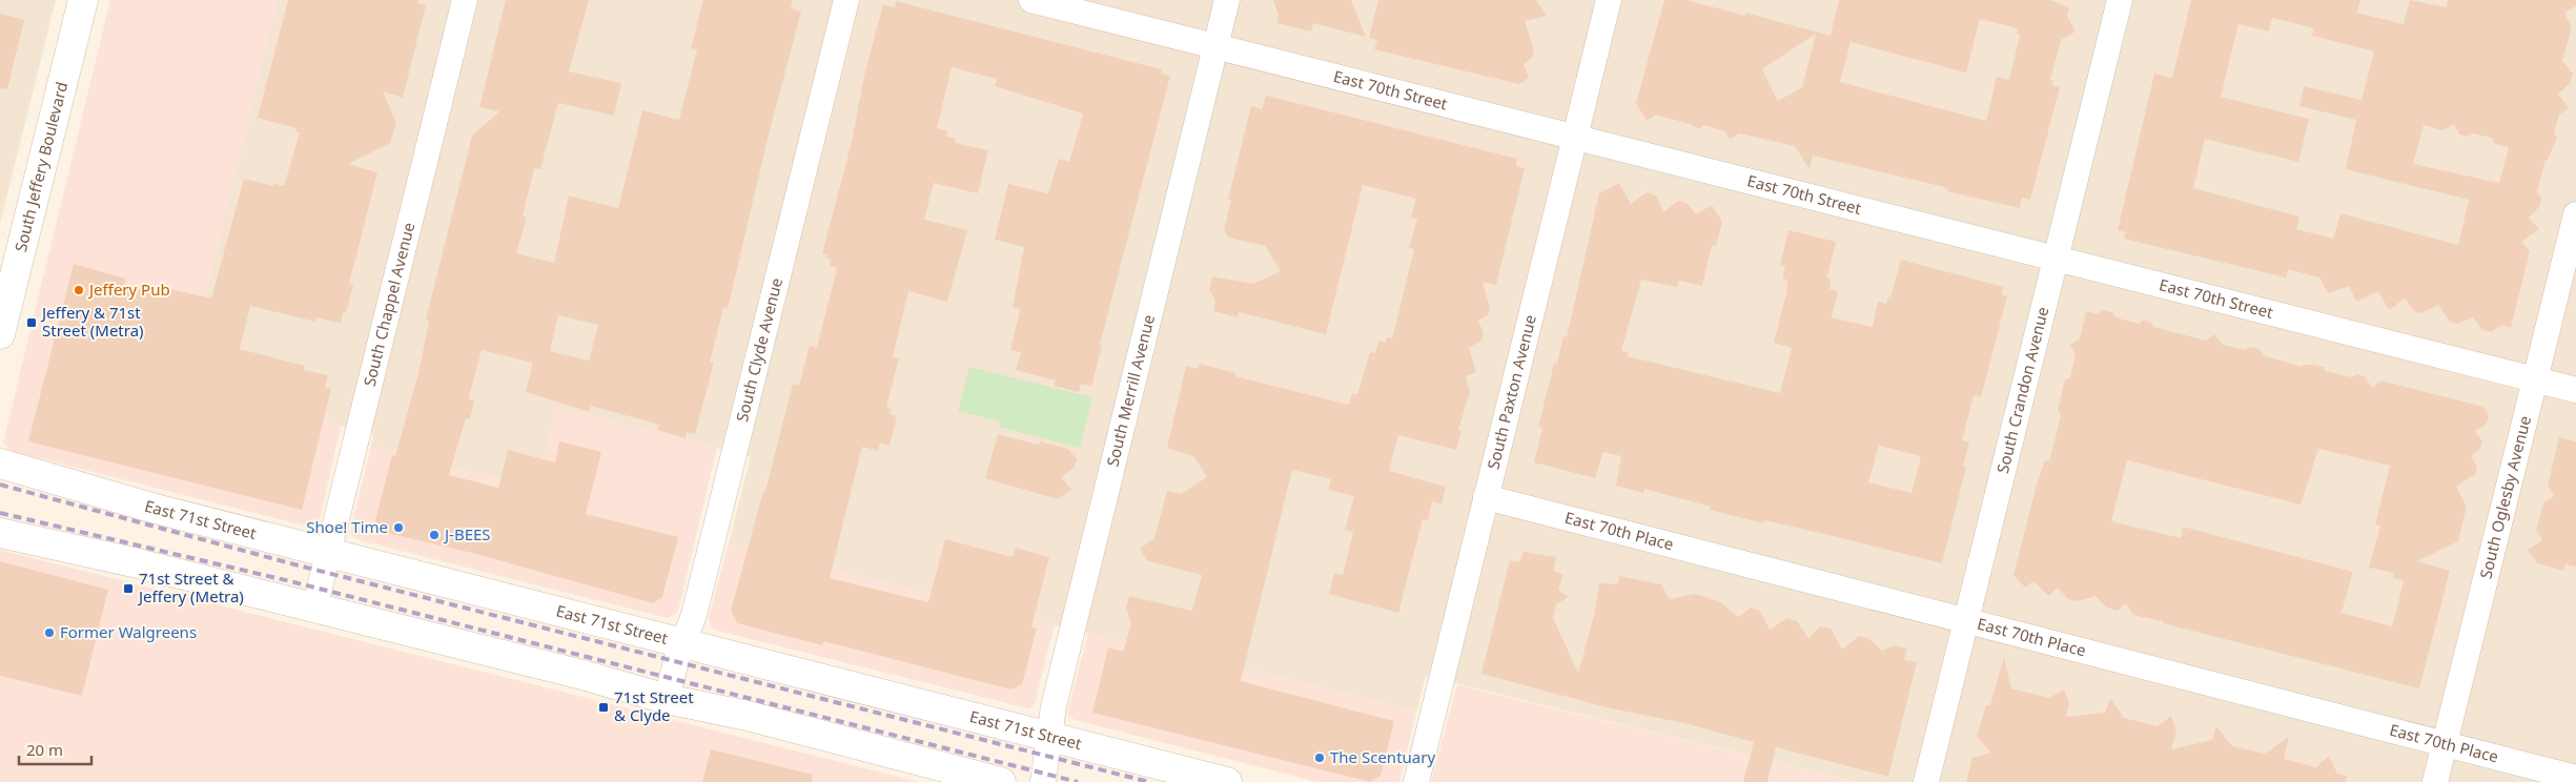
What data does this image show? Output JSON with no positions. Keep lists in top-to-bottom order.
{
  "streets": {
    "main road": ["South Jeffery Boulevard", "East 71st Street"],
    "street": [
      "East 70th Street",
      "South Chappel Avenue",
      "South Clyde Avenue",
      "South Merrill Avenue",
      "South Paxton Avenue",
      "South Crandon Avenue",
      "South Oglesby Avenue",
      "East 70th Place"
    ]
  },
  "crossings": [
    ["East 70th Street", "South Merrill Avenue"],
    ["East 70th Street", "South Paxton Avenue"],
    ["East 70th Street", "South Crandon Avenue"],
    ["East 70th Street", "South Oglesby Avenue"],
    ["South Chappel Avenue", "East 71st Street"],
    ["South Clyde Avenue", "East 71st Street"],
    ["South Merrill Avenue", "East 71st Street"],
    ["South Paxton Avenue", "East 70th Place"],
    ["South Crandon Avenue", "East 70th Place"],
    ["South Oglesby Avenue", "East 70th Place"]
  ],
  "places": {
    "other": [
      "Jeffery Pub",
      "Shoe! Time",
      "J-BEES",
      "Former Walgreens",
      "The Scentuary"
    ],
    "transit": ["Jeffery & 71st Street (Metra)", "71st Street & Jeffery (Metra)", "71st Street & Clyde"]
  },
  "scale_bar": "20 m"
}
